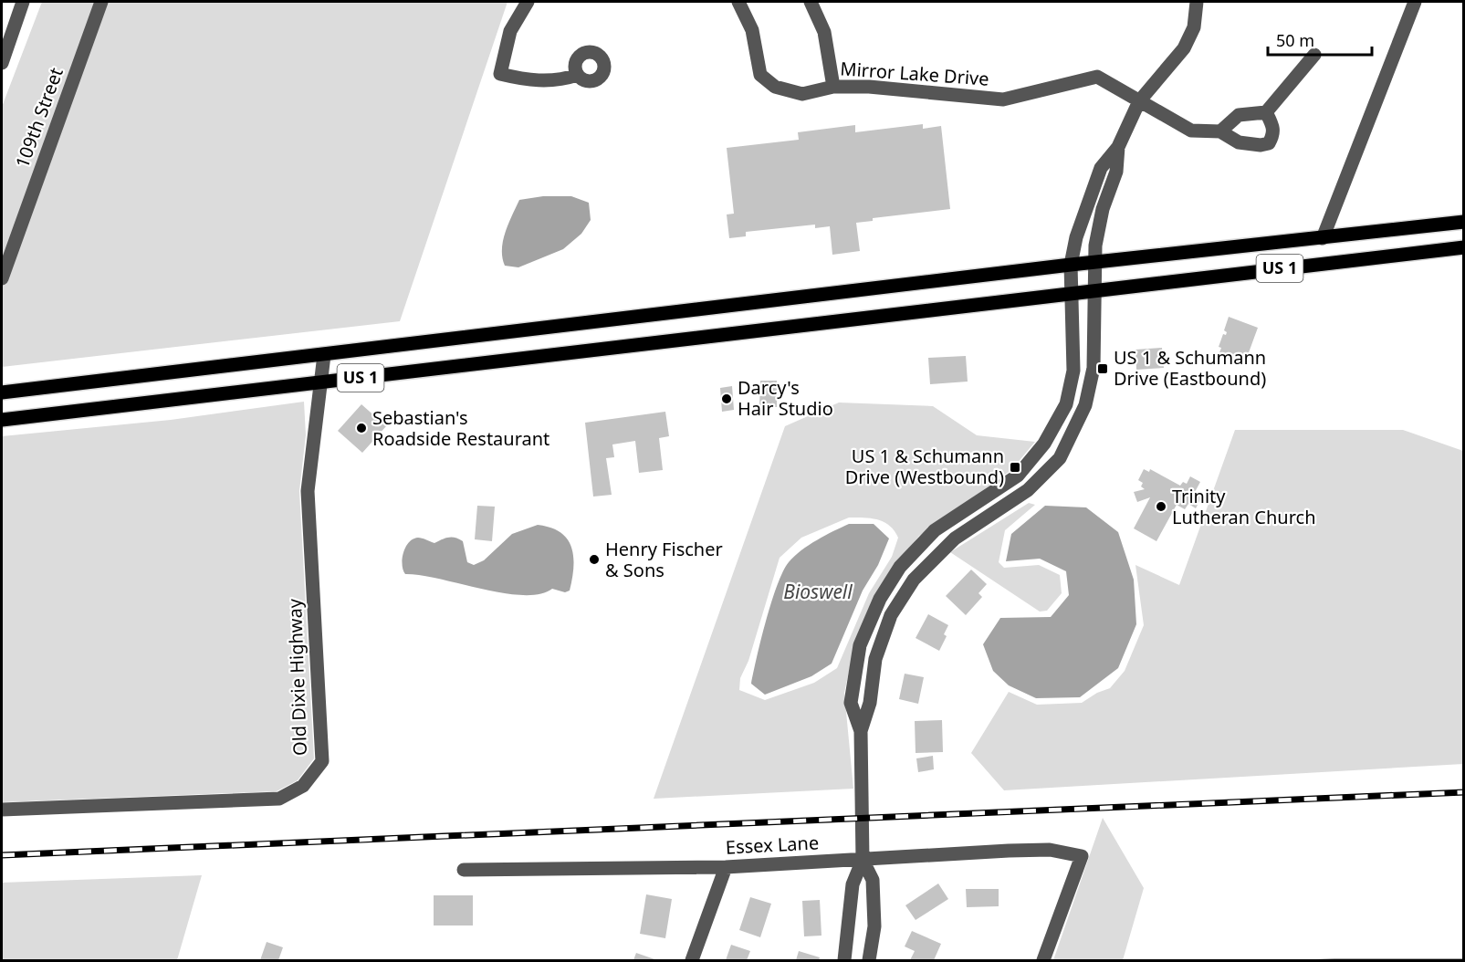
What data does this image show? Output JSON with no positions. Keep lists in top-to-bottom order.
{
  "streets": {
    "main road": ["US 1"],
    "street": [
      "Mirror Lake Drive",
      "109th Street",
      "Old Dixie Highway",
      "Essex Lane"
    ]
  },
  "crossings": [
    ["US 1", "Old Dixie Highway"]
  ],
  "water": ["Bioswell"],
  "places": {
    "transit": ["US 1 & Schumann Drive (Eastbound)", "US 1 & Schumann Drive (Westbound)"],
    "other": [
      "Darcy's Hair Studio",
      "Sebastian's Roadside Restaurant",
      "Trinity Lutheran Church",
      "Henry Fischer & Sons"
    ]
  },
  "scale_bar": "50 m"
}
